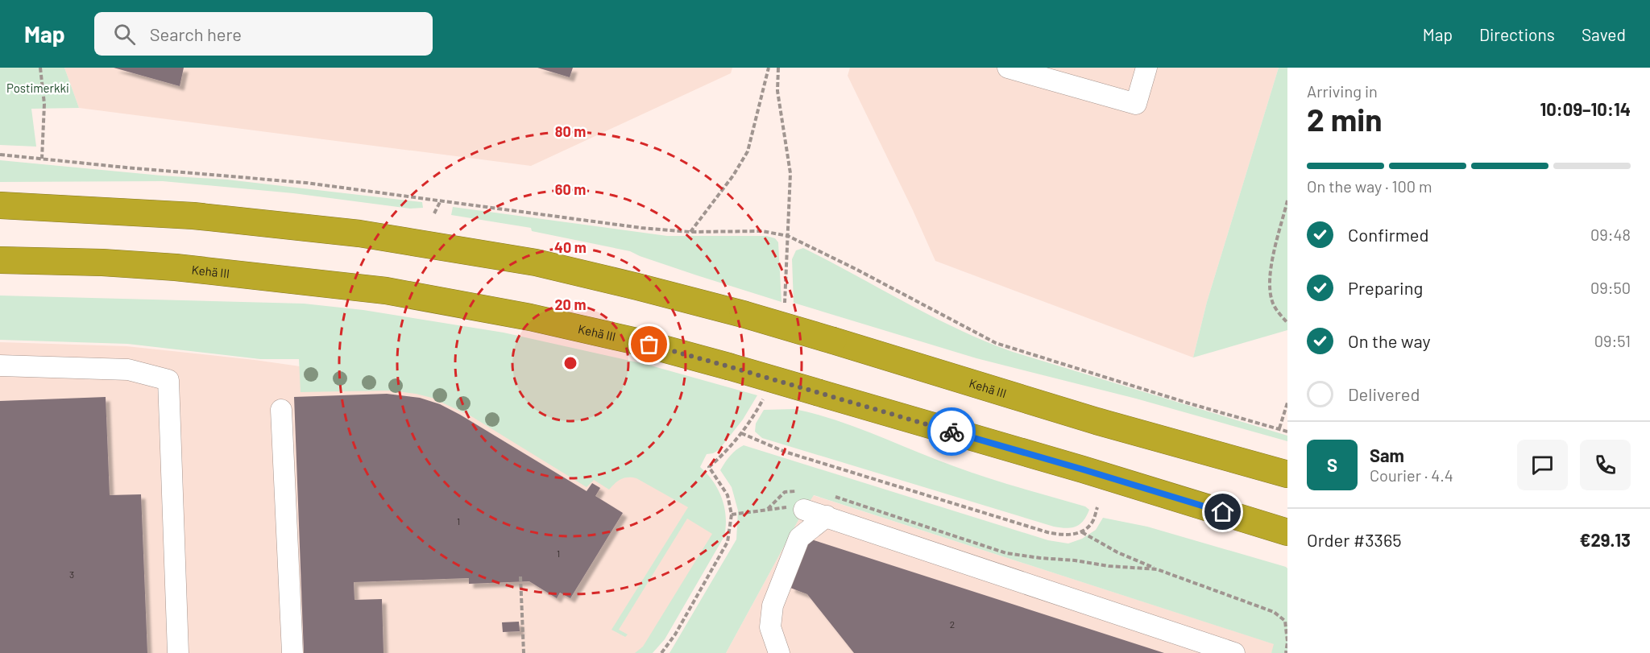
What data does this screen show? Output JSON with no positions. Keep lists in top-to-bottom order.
{
  "streets": {
    "highway": ["Kehä III"]
  },
  "parks": ["Postimerkki"],
  "house_numbers": [
    "1",
    "1",
    "3",
    "2"
  ],
  "page": {
    "header": "Map",
    "search": "Search here",
    "nav": ["Map", "Directions", "Saved"],
    "heading": ["2 min", "Arriving in", "10:09–10:14"],
    "panel": [
      "Sam",
      "Courier · 4.4",
      "Order #3365",
      "€29.13"
    ],
    "bar": "On the way · 100 m",
    "list": [
      ["Confirmed", "09:48"],
      ["Preparing", "09:50"],
      ["On the way", "09:51"],
      "Delivered"
    ],
    "round": "S"
  },
  "rings": [
    "80 m",
    "60 m",
    "40 m",
    "20 m"
  ]
}
